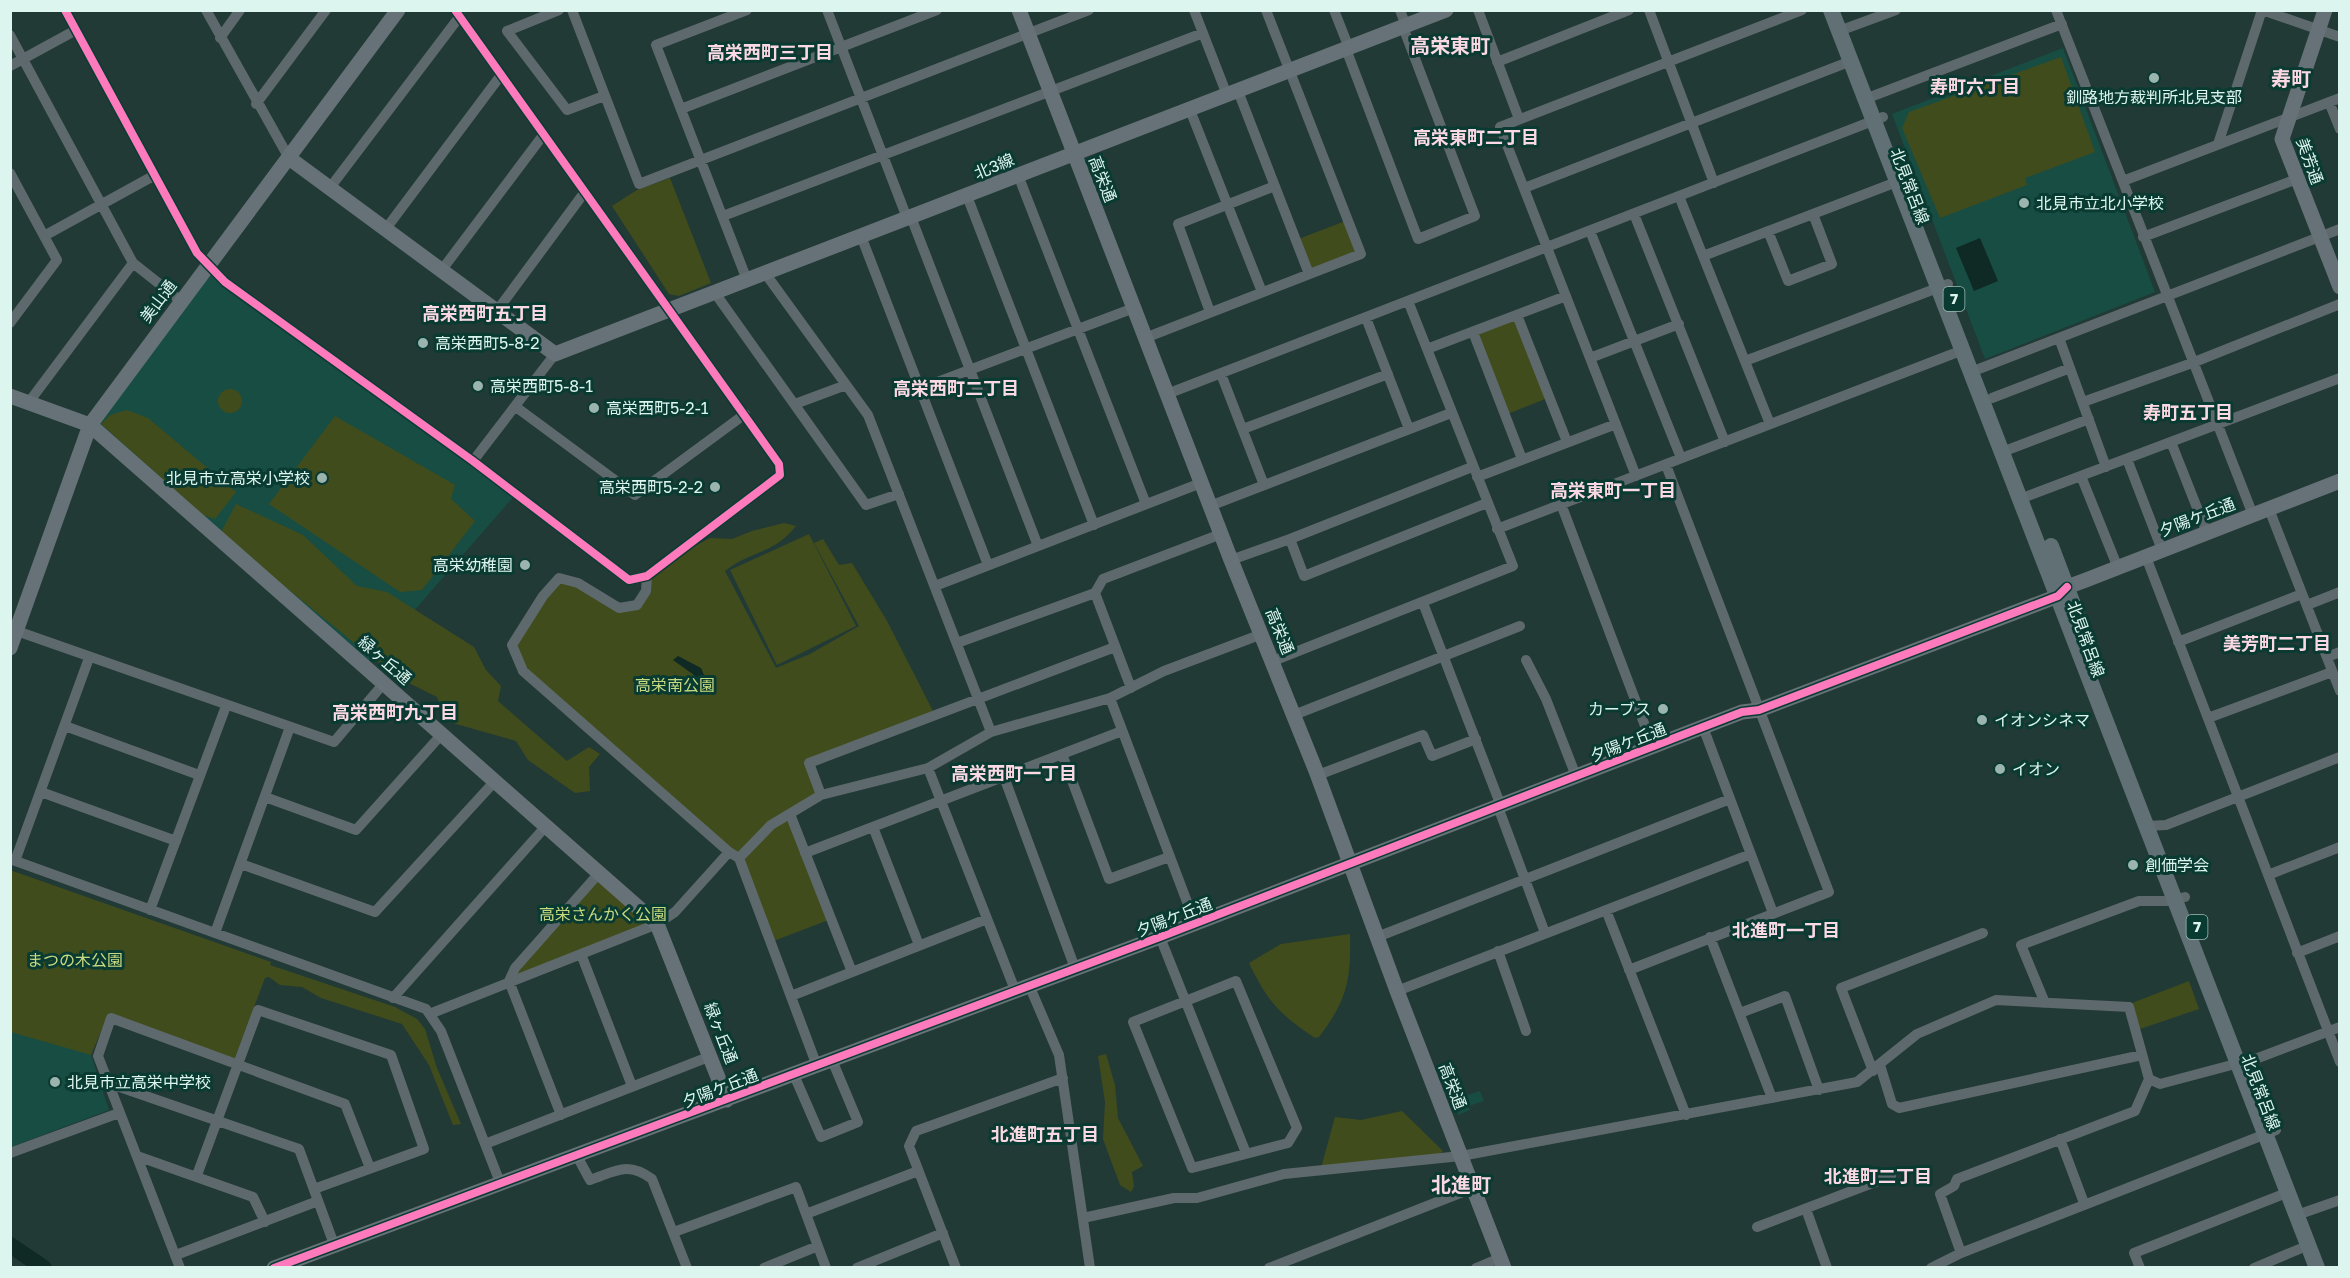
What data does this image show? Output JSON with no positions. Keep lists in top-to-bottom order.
{
  "streets": {
    "main road": ["北見常呂線", "7"],
    "street": [
      "美芳通",
      "北3線",
      "高栄通",
      "美山通",
      "夕陽ケ丘通",
      "緑ヶ丘通"
    ]
  },
  "crossings": [
    ["北3線", "高栄通"],
    ["高栄通", "夕陽ケ丘通"],
    ["北見常呂線", "夕陽ケ丘通"],
    ["美山通", "緑ヶ丘通"],
    ["夕陽ケ丘通", "緑ヶ丘通"]
  ],
  "districts": [
    "高栄東町",
    "高栄西町三丁目",
    "寿町",
    "寿町六丁目",
    "高栄東町二丁目",
    "高栄西町五丁目",
    "高栄西町二丁目",
    "寿町五丁目",
    "高栄東町一丁目",
    "美芳町二丁目",
    "高栄西町九丁目",
    "高栄西町一丁目",
    "北進町一丁目",
    "北進町五丁目",
    "北進町二丁目",
    "北進町"
  ],
  "parks": ["高栄南公園", "高栄さんかく公園", "まつの木公園"],
  "places": [
    "釧路地方裁判所北見支部",
    "北見市立北小学校",
    "高栄西町5-8-2",
    "高栄西町5-8-1",
    "高栄西町5-2-1",
    "北見市立高栄小学校",
    "高栄西町5-2-2",
    "高栄幼稚園",
    "カーブス",
    "イオンシネマ",
    "イオン",
    "創価学会",
    "北見市立高栄中学校"
  ]
}
